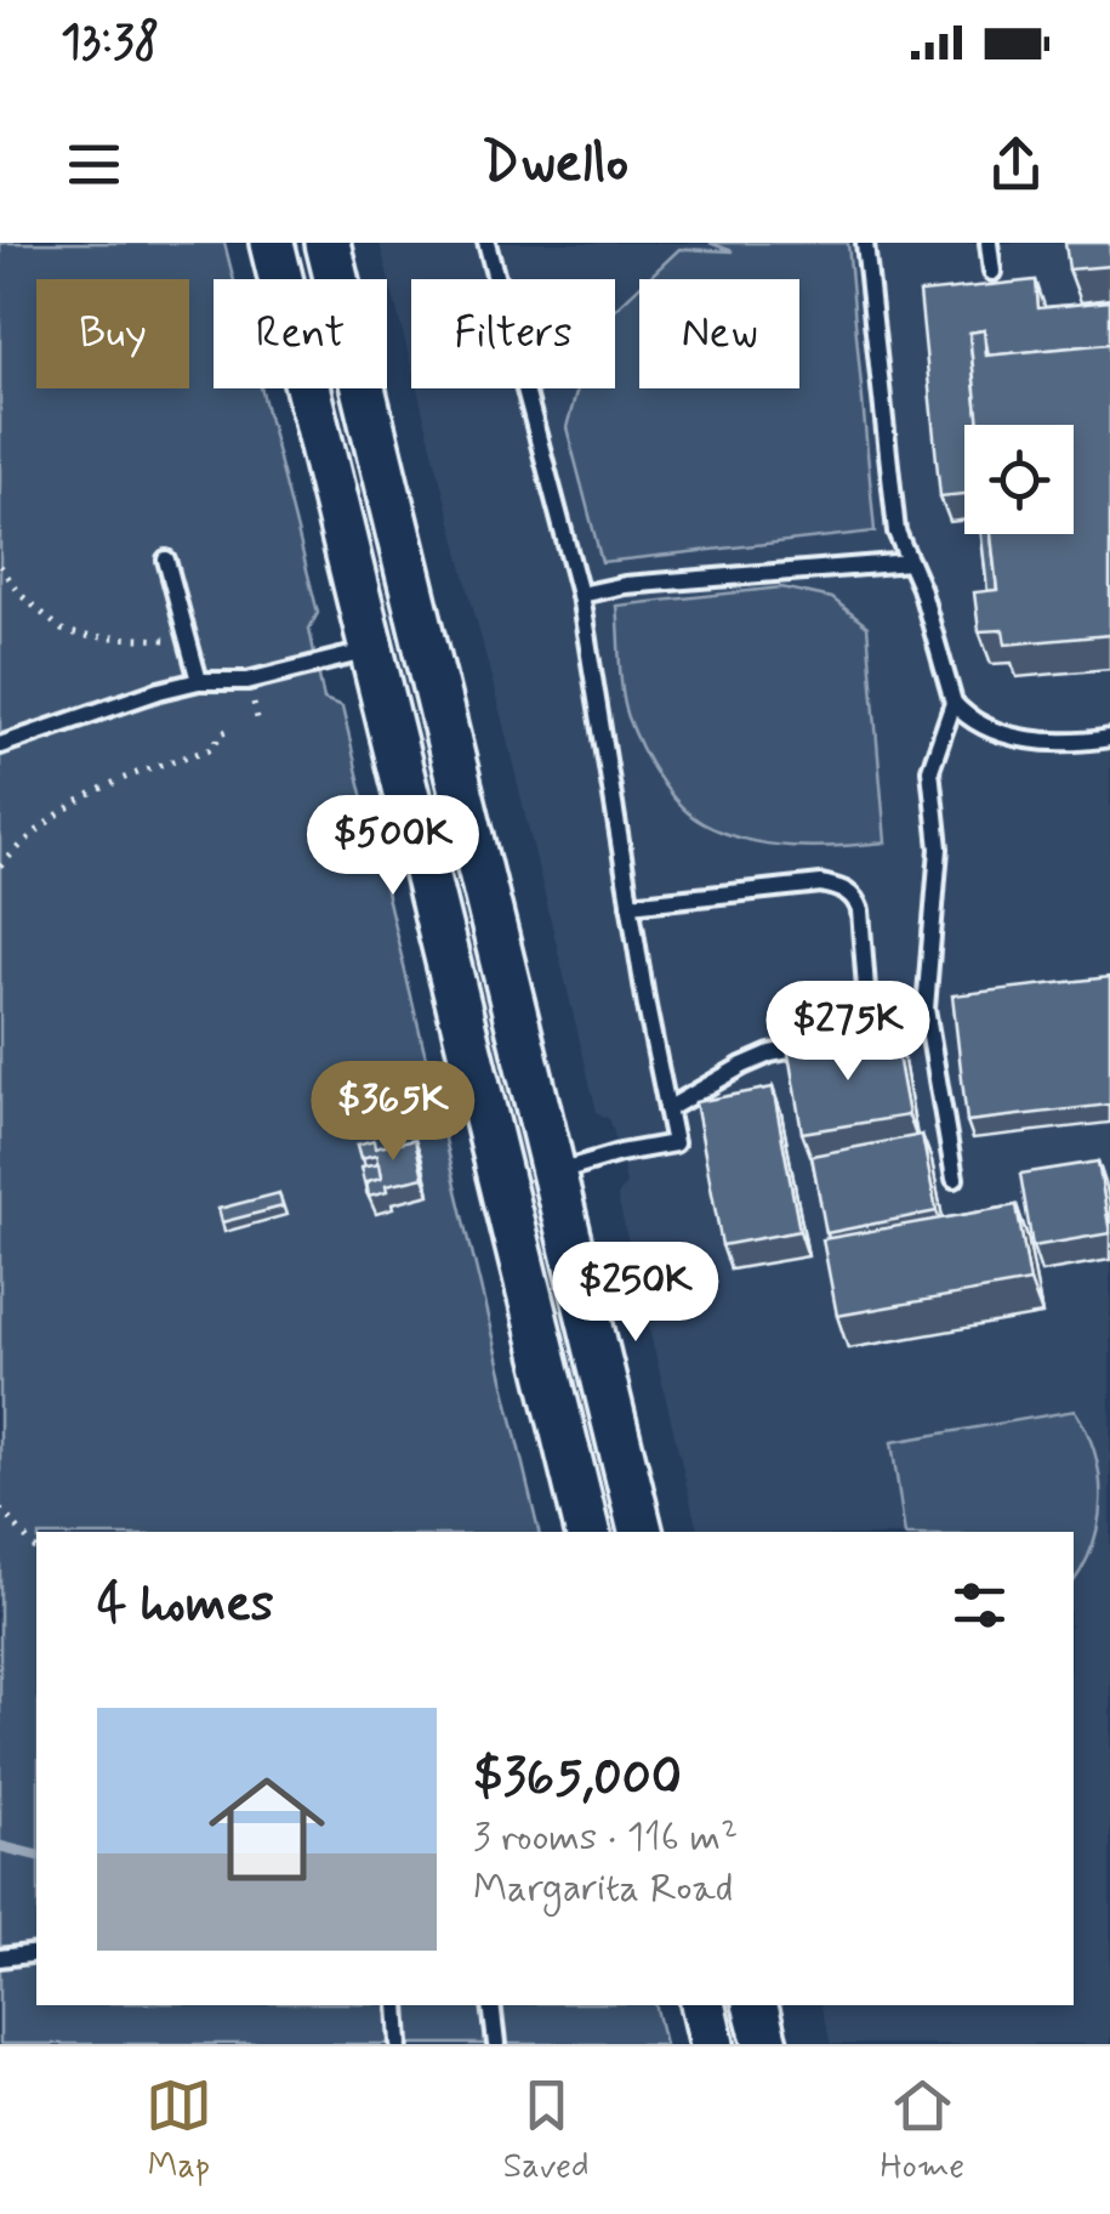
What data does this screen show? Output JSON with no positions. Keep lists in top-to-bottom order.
{
  "page": {
    "status": "13:38",
    "header": "Dwello",
    "chip": [
      "Buy",
      "Rent",
      "Filters",
      "New"
    ],
    "price": [
      "$500K",
      "$275K",
      "$365K",
      "$250K"
    ],
    "heading": "4 homes",
    "list": [
      {
        "name": "$365,000",
        "note": "3 rooms · 116 m² · Margarita Road"
      }
    ],
    "tabs": ["Map", "Saved", "Home"]
  }
}
